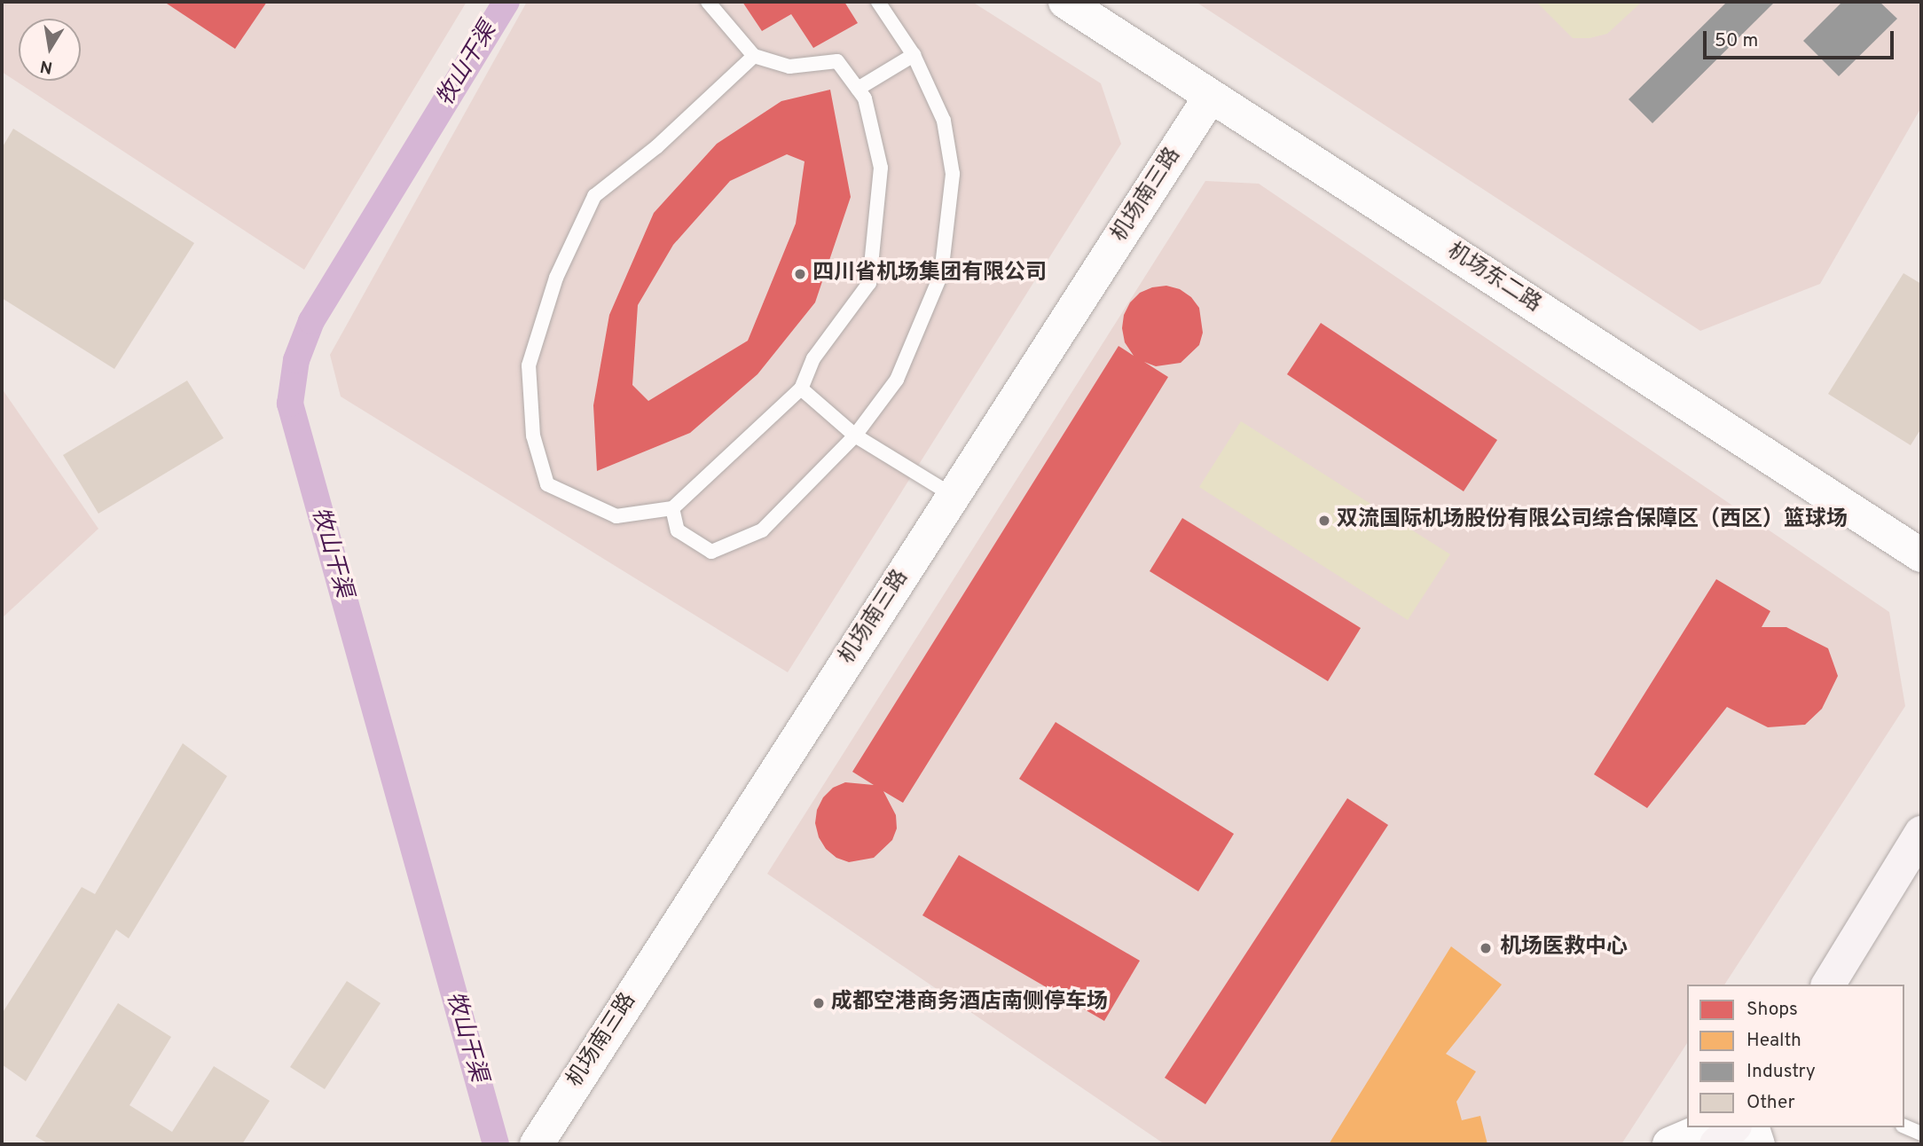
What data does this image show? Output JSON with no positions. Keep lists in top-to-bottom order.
{
  "streets": {
    "street": ["机场南三路", "机场东二路"]
  },
  "crossings": [
    ["机场南三路", "机场东二路"]
  ],
  "water": ["牧山干渠"],
  "places": [
    "四川省机场集团有限公司",
    "双流国际机场股份有限公司综合保障区（西区）篮球场",
    "机场医救中心",
    "成都空港商务酒店南侧停车场"
  ],
  "legend": [
    "Shops",
    "Health",
    "Industry",
    "Other"
  ],
  "scale_bar": "50 m",
  "north": "bottom"
}
